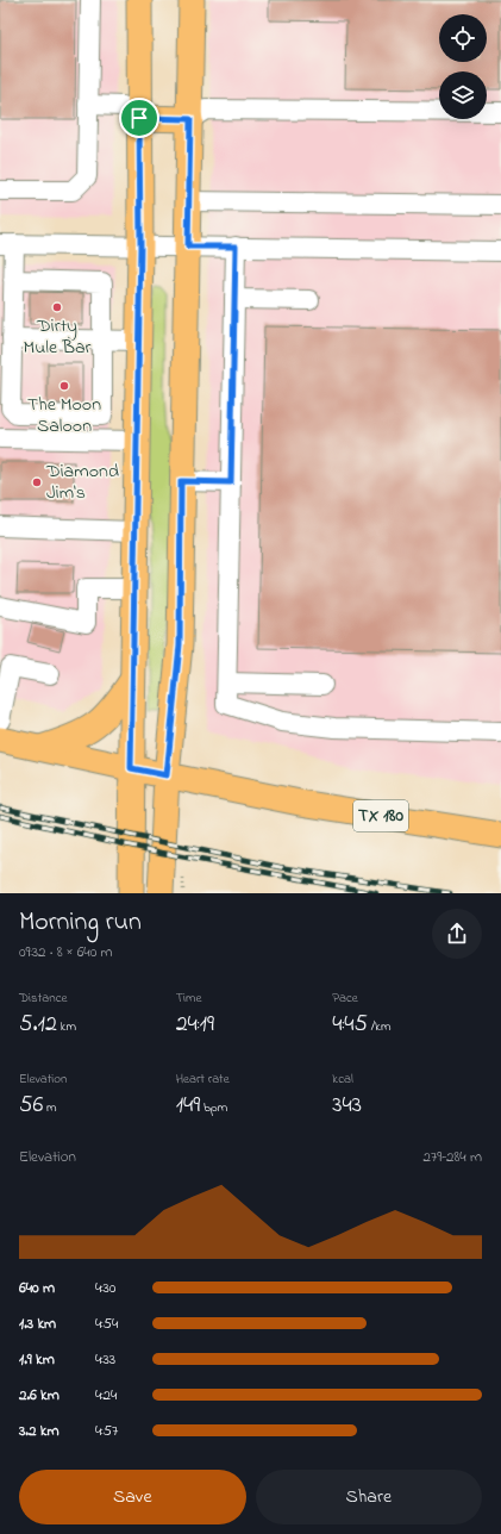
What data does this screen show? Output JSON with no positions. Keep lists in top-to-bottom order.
{
  "streets": {
    "main road": ["TX 180"]
  },
  "places": ["Dirty Mule Bar", "The Moon Saloon", "Diamond Jim's"],
  "page": {
    "heading": ["Morning run", "09:32 · 8 × 640 m"],
    "stats": [
      ["Distance", "5.12 km"],
      ["Time", "24:19"],
      ["Pace", "4:45 /km"],
      ["Elevation", "56 m"],
      ["Heart rate", "149 bpm"],
      ["kcal", "343"]
    ],
    "chart": ["Elevation", "279–284 m"],
    "list": [
      {
        "name": "640 m",
        "note": "4:30"
      },
      {
        "name": "1.3 km",
        "note": "4:54"
      },
      {
        "name": "1.9 km",
        "note": "4:33"
      },
      {
        "name": "2.6 km",
        "note": "4:24"
      },
      {
        "name": "3.2 km",
        "note": "4:57"
      }
    ],
    "buttons": ["Save", "Share"]
  }
}
